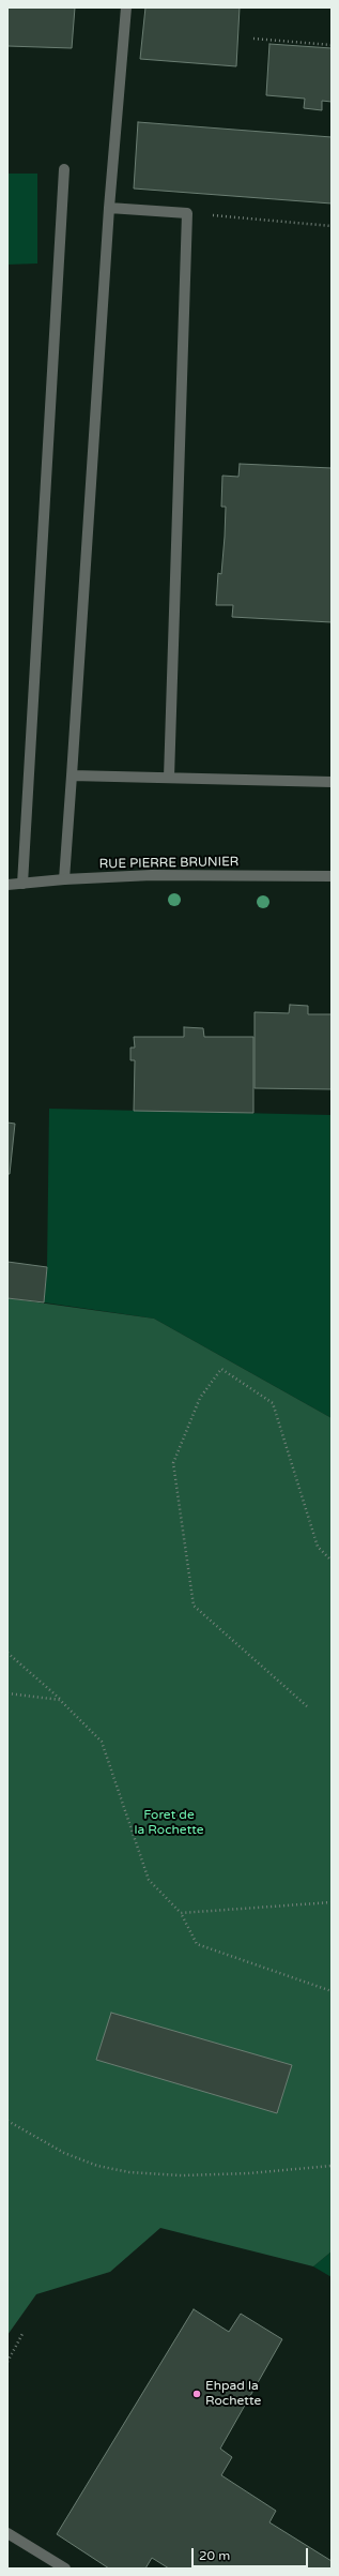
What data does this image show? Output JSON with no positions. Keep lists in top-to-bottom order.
{
  "streets": {
    "street": ["RUE PIERRE BRUNIER"]
  },
  "parks": ["Foret de la Rochette"],
  "places": ["Ehpad la Rochette"],
  "scale_bar": "20 m"
}
